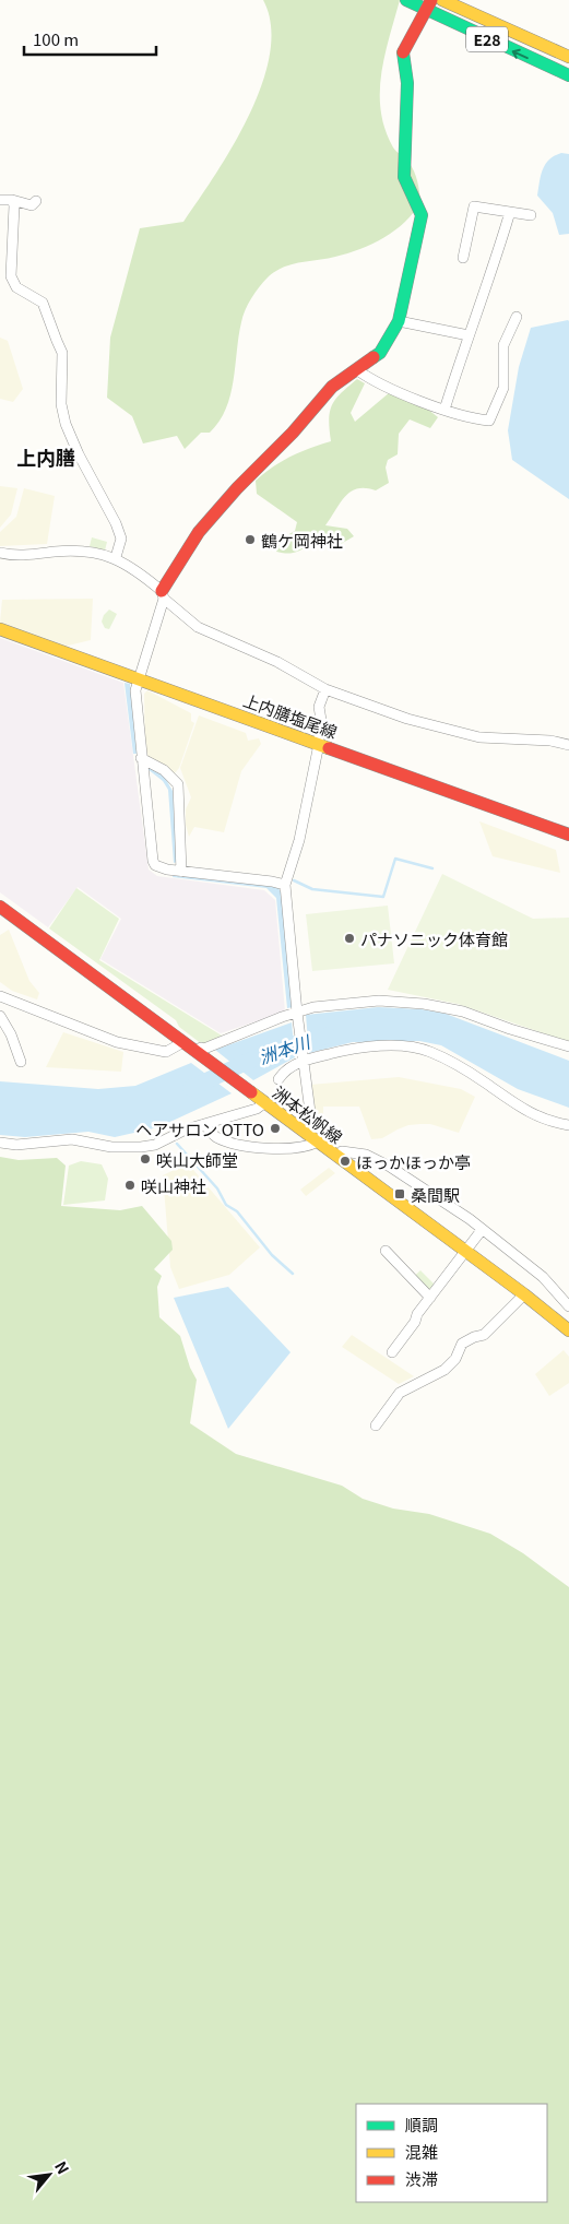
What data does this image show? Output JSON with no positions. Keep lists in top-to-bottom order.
{
  "streets": {
    "main road": ["E28", "上内膳塩尾線", "洲本松帆線"]
  },
  "districts": ["上内膳"],
  "water": ["洲本川"],
  "places": {
    "other": [
      "鶴ケ岡神社",
      "パナソニック体育館",
      "ヘアサロン OTTO",
      "咲山大師堂",
      "ほっかほっか亭",
      "咲山神社"
    ],
    "transit": ["桑間駅"]
  },
  "legend": ["順調", "混雑", "渋滞"],
  "scale_bar": "100 m",
  "north": "top right"
}
